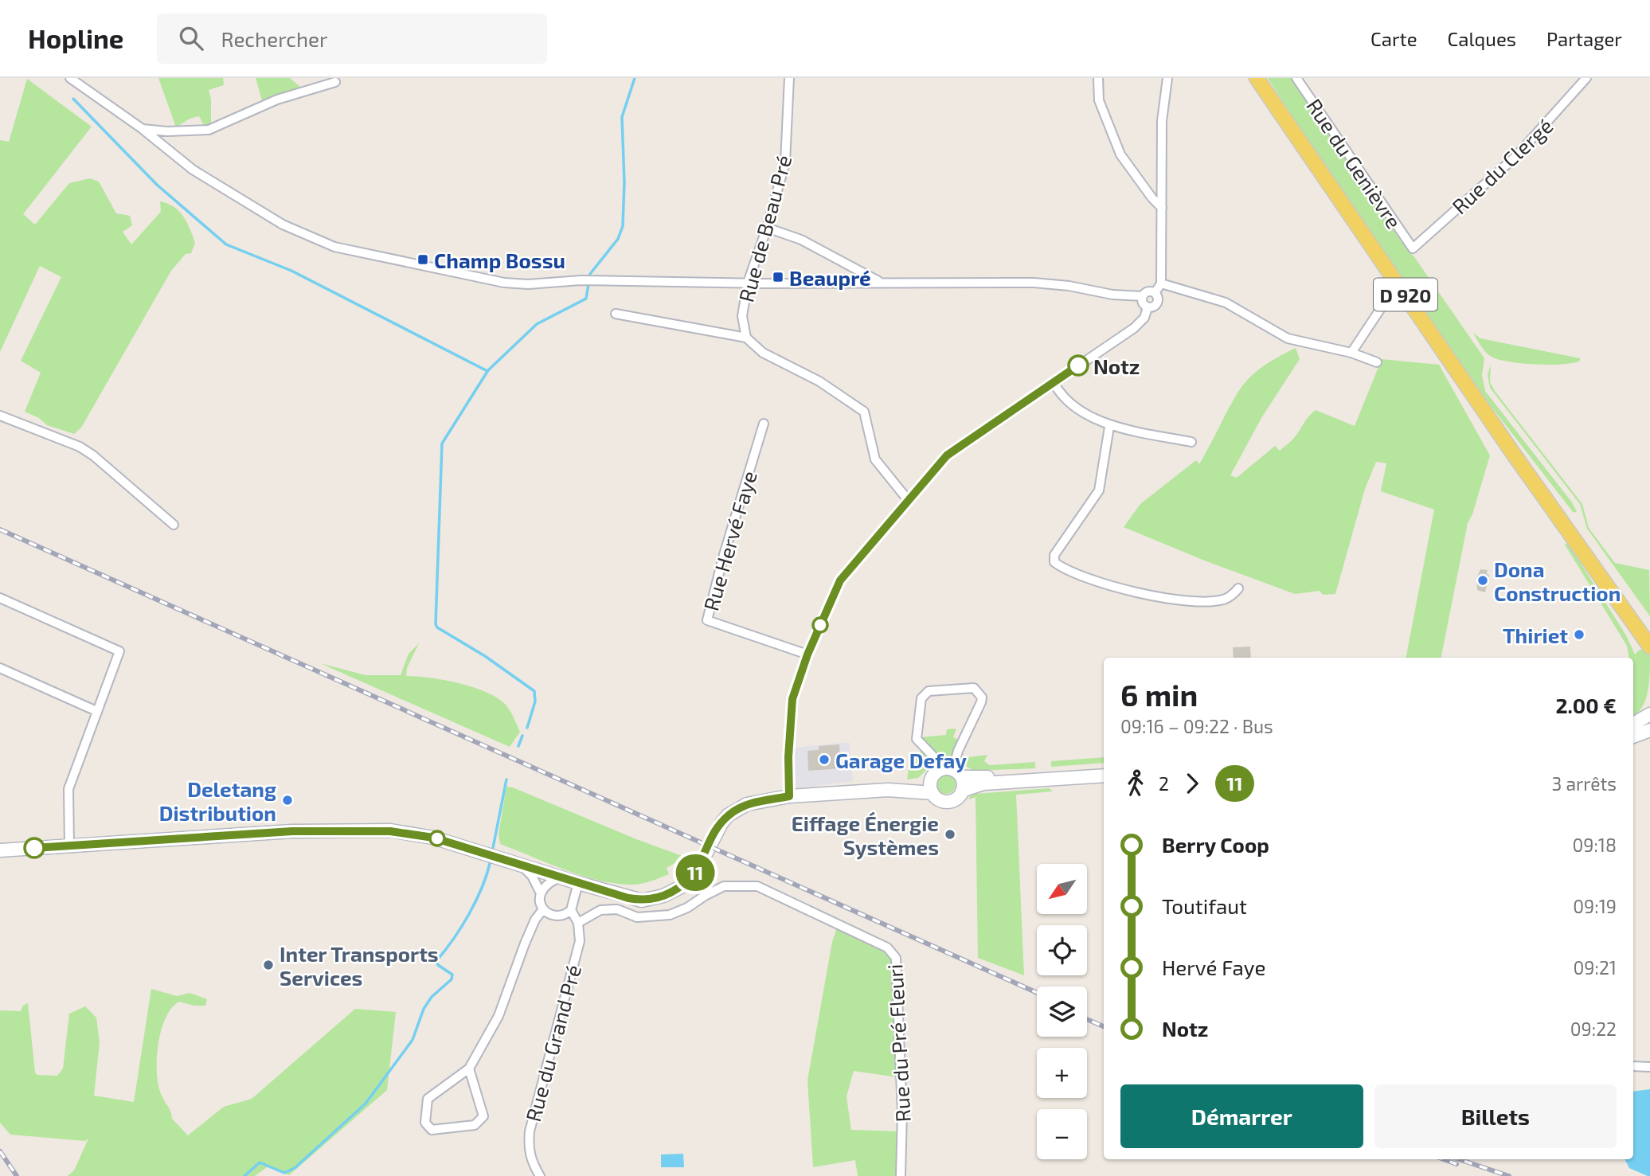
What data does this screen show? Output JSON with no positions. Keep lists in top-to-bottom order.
{
  "streets": {
    "main road": ["D 920"],
    "street": [
      "Rue du Genièvre",
      "Rue du Clergé",
      "Rue de Beau Pré",
      "Rue Hervé Faye",
      "Rue du Grand Pré",
      "Rue du Pré Fleuri"
    ]
  },
  "crossings": [
    ["Rue du Genièvre", "Rue du Clergé"],
    ["Rue du Grand Pré", "Rue du Pré Fleuri"]
  ],
  "places": {
    "transit": ["Champ Bossu", "Beaupré"],
    "other": [
      "Notz",
      "Dona Construction",
      "Thiriet",
      "Garage Defay",
      "Deletang Distribution",
      "Eiffage Énergie Systèmes",
      "Inter Transports Services"
    ]
  },
  "lines": ["bus line 11"],
  "north": "bottom left",
  "page": {
    "header": "Hopline",
    "search": "Rechercher",
    "nav": ["Carte", "Calques", "Partager"],
    "on_map": "11",
    "heading": ["6 min", "09:16 – 09:22 · Bus", "2.00 €"],
    "legs": ["2", "11", "3 arrêts"],
    "list": [
      {
        "name": "Berry Coop",
        "value": "09:18"
      },
      {
        "name": "Toutifaut",
        "value": "09:19"
      },
      {
        "name": "Hervé Faye",
        "value": "09:21"
      },
      {
        "name": "Notz",
        "value": "09:22"
      }
    ],
    "map_buttons": ["+", "−"],
    "buttons": ["Démarrer", "Billets"]
  }
}
